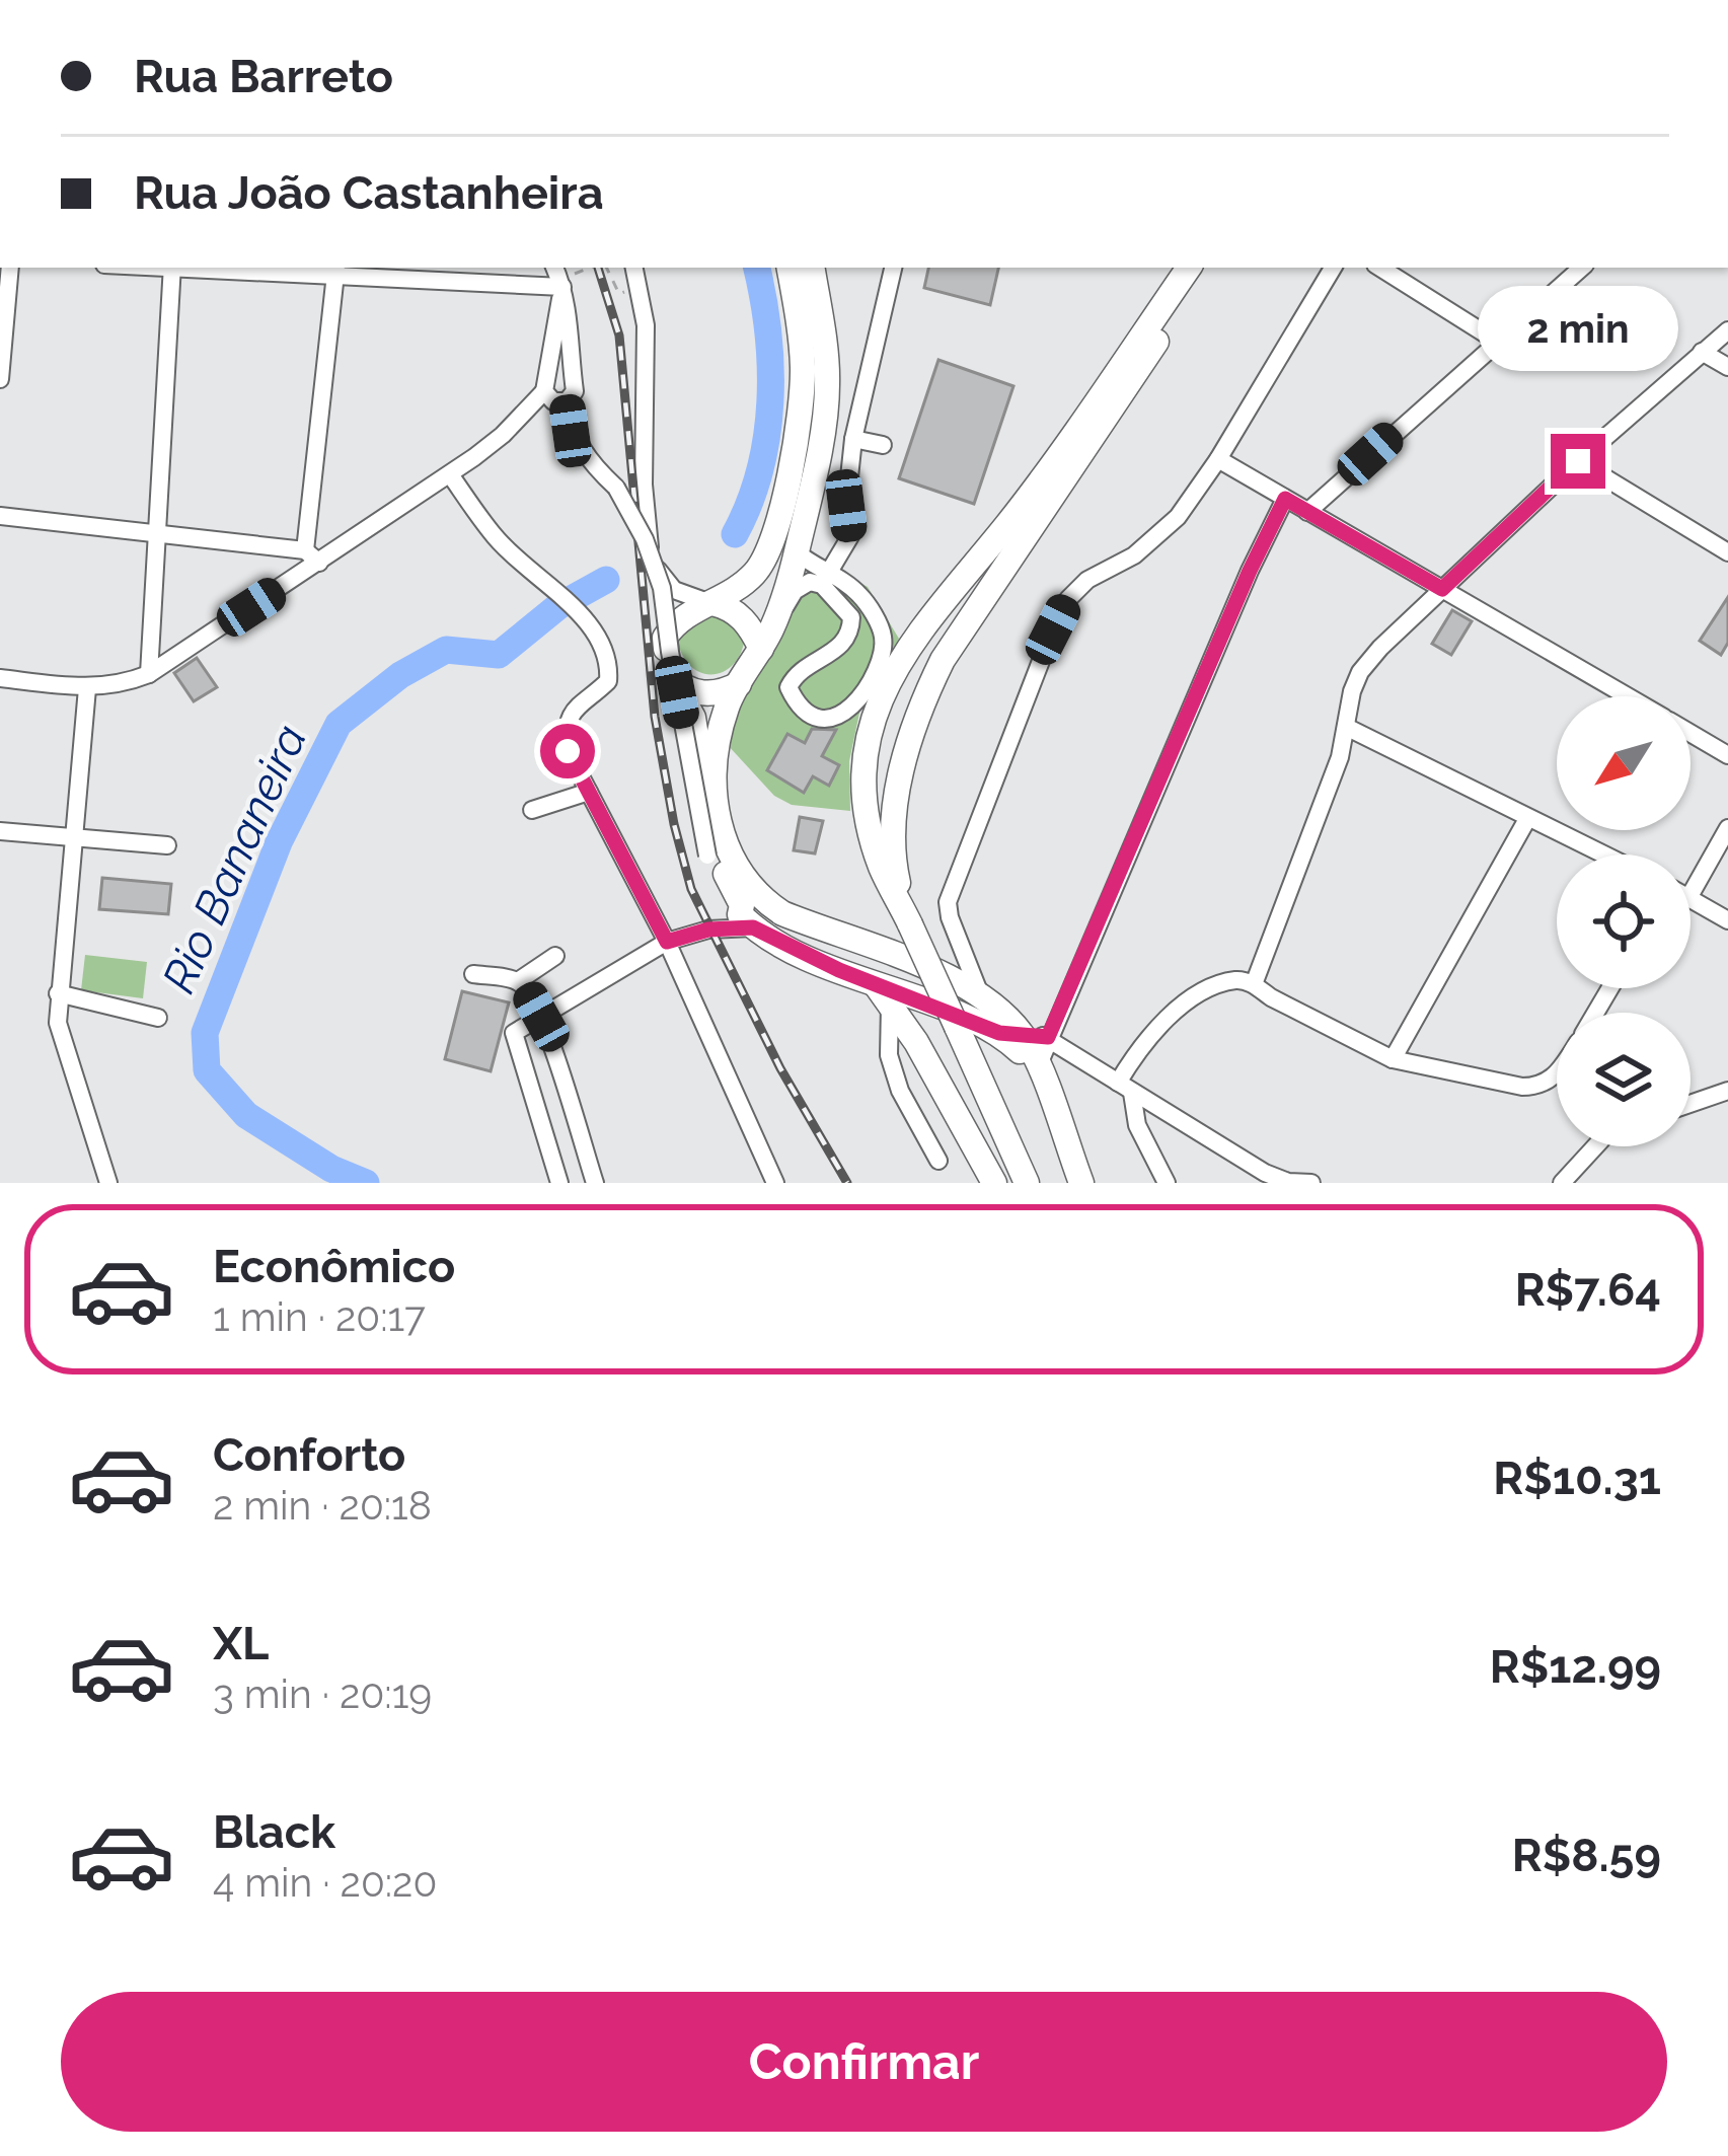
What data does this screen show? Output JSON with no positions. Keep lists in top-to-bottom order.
{
  "water": ["Rio Bananeira"],
  "north": "bottom left",
  "page": {
    "banner": ["Rua Barreto", "Rua João Castanheira"],
    "bubble": "2 min",
    "list": [
      {
        "name": "Econômico",
        "note": "1 min · 20:17",
        "value": "R$7.64"
      },
      {
        "name": "Conforto",
        "note": "2 min · 20:18",
        "value": "R$10.31"
      },
      {
        "name": "XL",
        "note": "3 min · 20:19",
        "value": "R$12.99"
      },
      {
        "name": "Black",
        "note": "4 min · 20:20",
        "value": "R$8.59"
      }
    ],
    "buttons": "Confirmar"
  }
}
